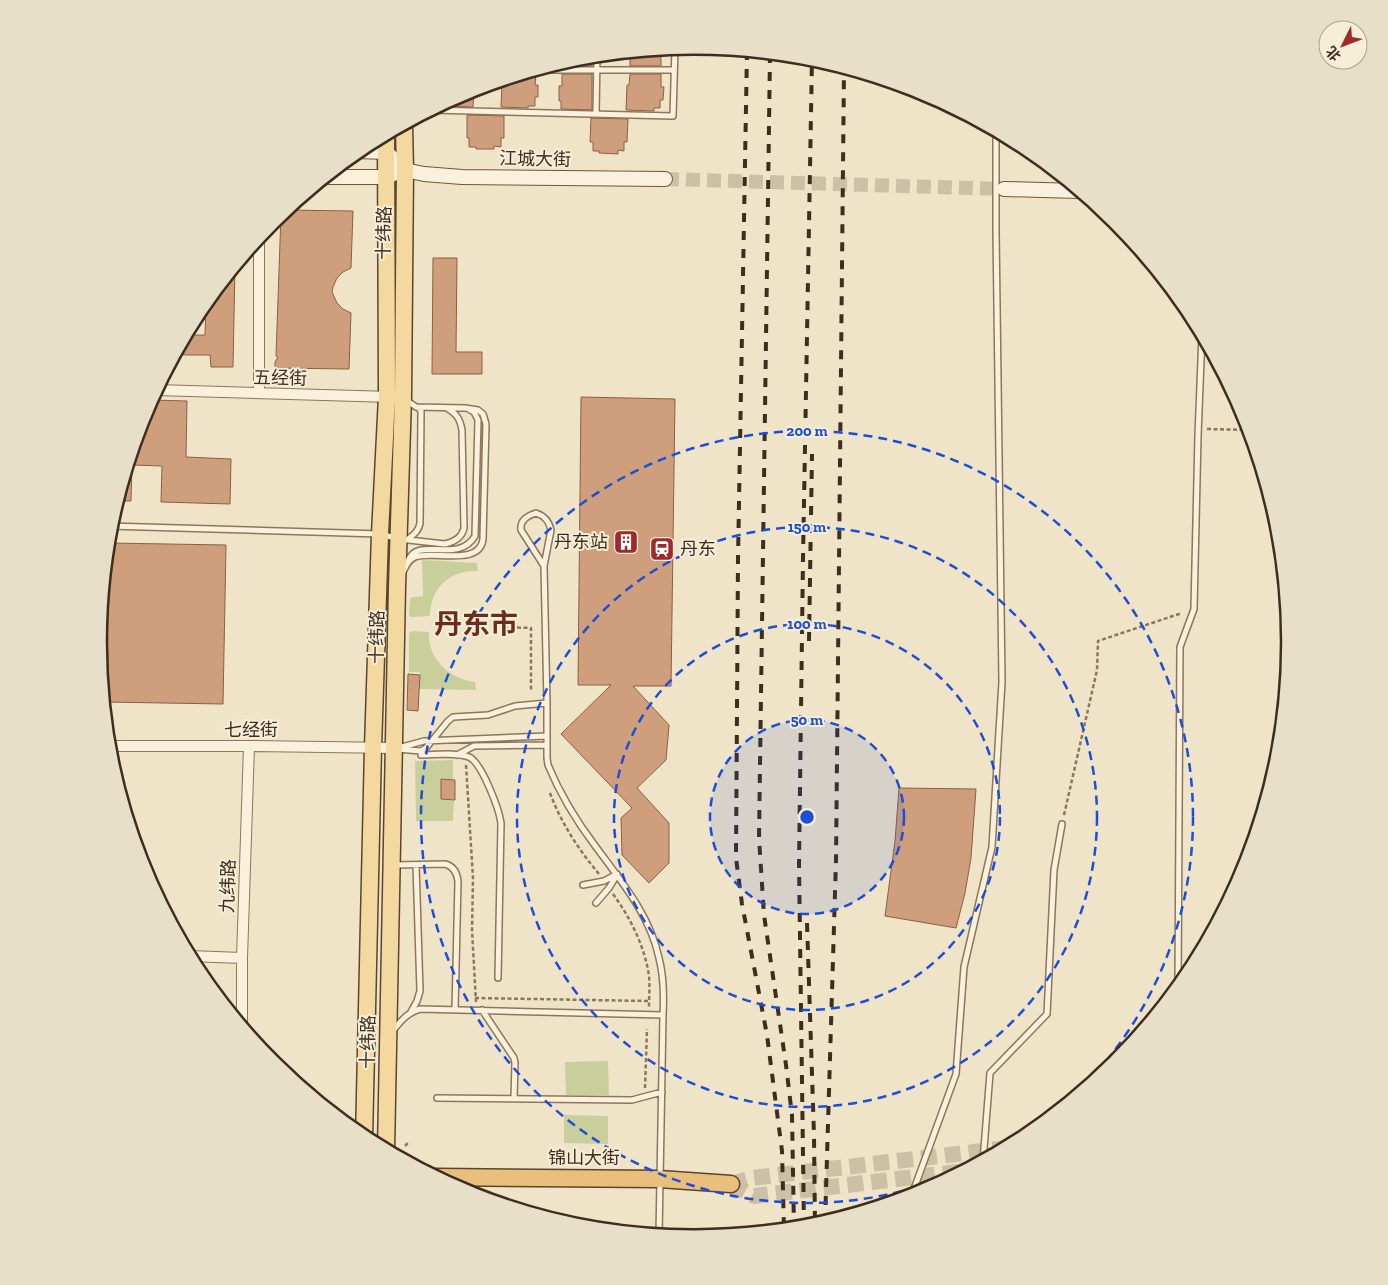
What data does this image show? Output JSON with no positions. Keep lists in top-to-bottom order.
{
  "streets": {
    "highway": ["锦山大街"],
    "main road": ["江城大街", "十纬路"],
    "street": ["五经街", "七经街", "九纬路"]
  },
  "crossings": [
    ["江城大街", "十纬路"],
    ["十纬路", "五经街"],
    ["十纬路", "七经街"],
    ["七经街", "九纬路"]
  ],
  "districts": ["丹东市"],
  "places": {
    "building": ["丹东站"],
    "station": ["丹东"]
  },
  "north": "bottom left",
  "rings": [
    "200 m",
    "150 m",
    "100 m",
    "50 m"
  ]
}
